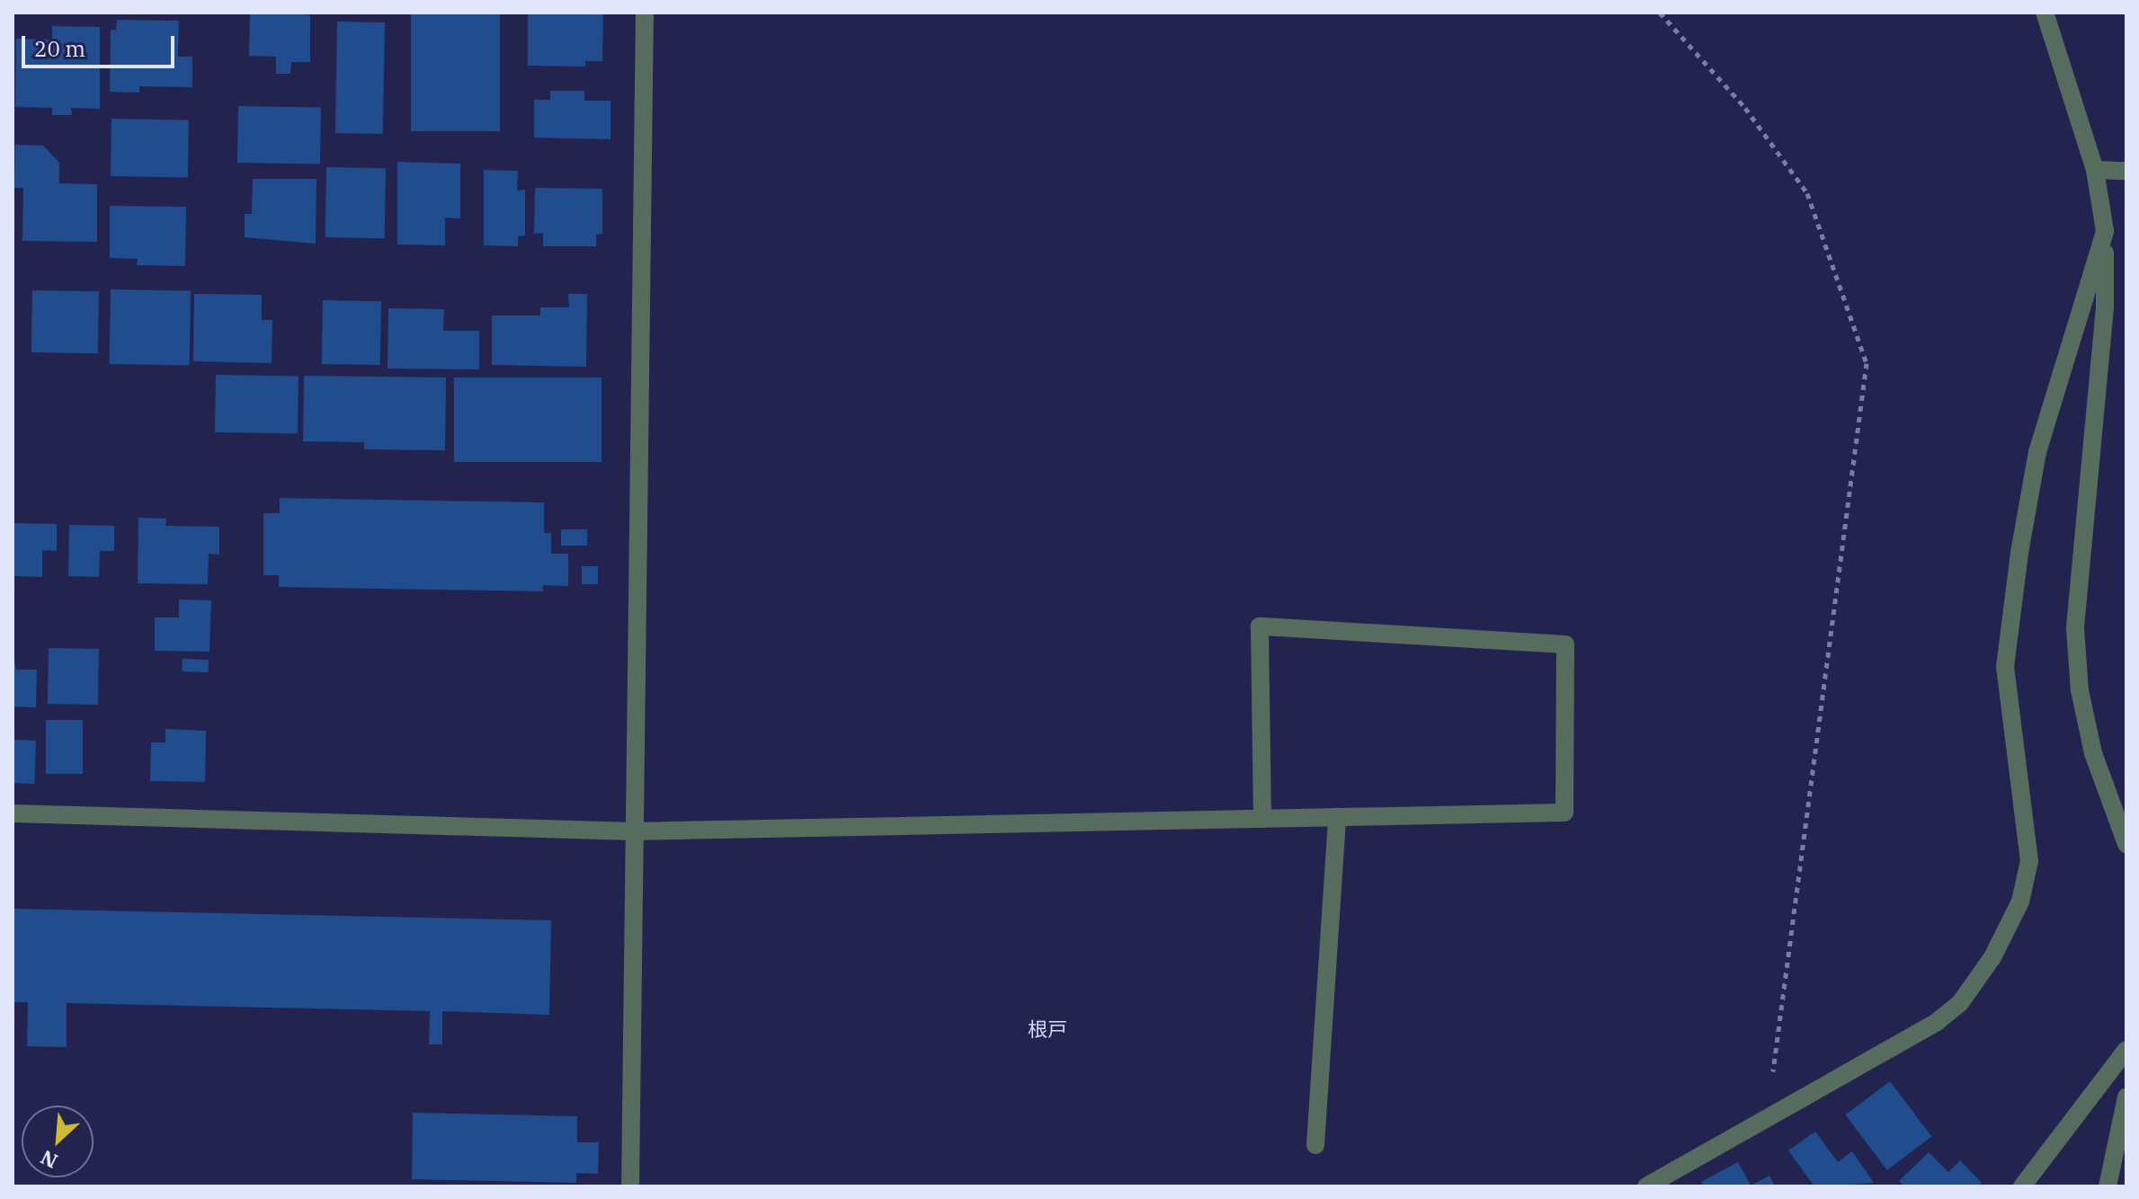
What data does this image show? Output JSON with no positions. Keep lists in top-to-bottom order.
{
  "districts": ["根戸"],
  "scale_bar": "20 m",
  "north": "bottom left"
}
